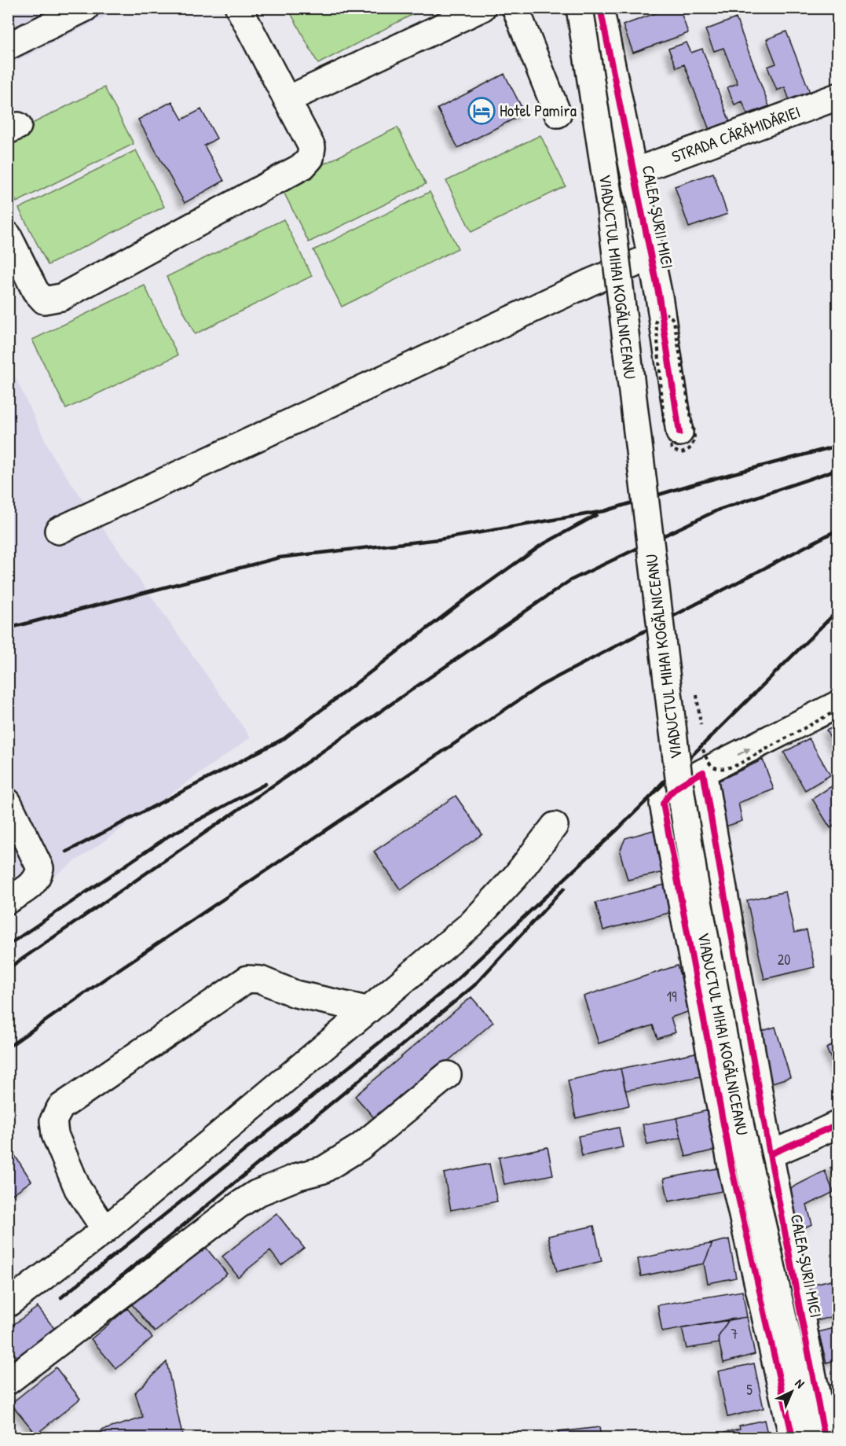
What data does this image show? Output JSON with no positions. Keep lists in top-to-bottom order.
{
  "streets": {
    "street": ["STRADA CĂRĂMIDĂRIEI", "CALEA ȘURII MICI", "VIADUCTUL MIHAI KOGĂLNICEANU"]
  },
  "crossings": [
    ["STRADA CĂRĂMIDĂRIEI", "CALEA ȘURII MICI"]
  ],
  "places": {
    "hotel": ["Hotel Pamira"]
  },
  "house_numbers": [
    "20",
    "19",
    "7",
    "5"
  ],
  "north": "top right"
}
